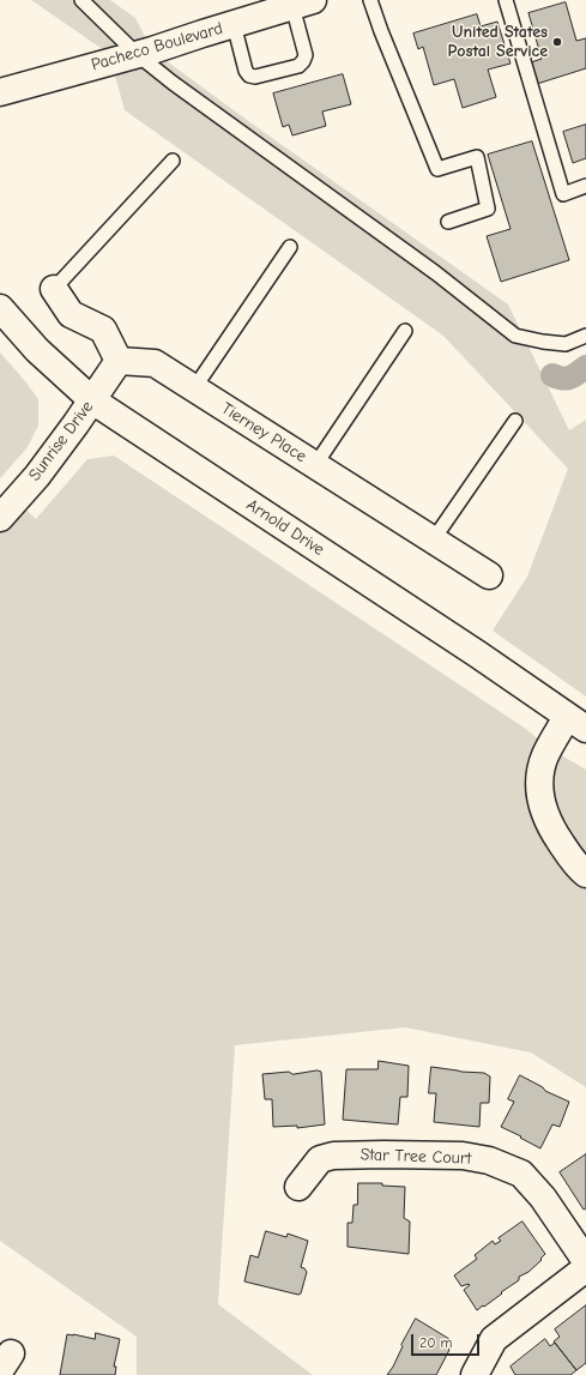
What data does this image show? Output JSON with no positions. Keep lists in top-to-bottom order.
{
  "streets": {
    "street": [
      "Pacheco Boulevard",
      "Tierney Place",
      "Sunrise Drive",
      "Arnold Drive",
      "Star Tree Court"
    ]
  },
  "crossings": [
    ["Tierney Place", "Sunrise Drive"],
    ["Sunrise Drive", "Arnold Drive"]
  ],
  "places": ["United States Postal Service"],
  "scale_bar": "20 m"
}
